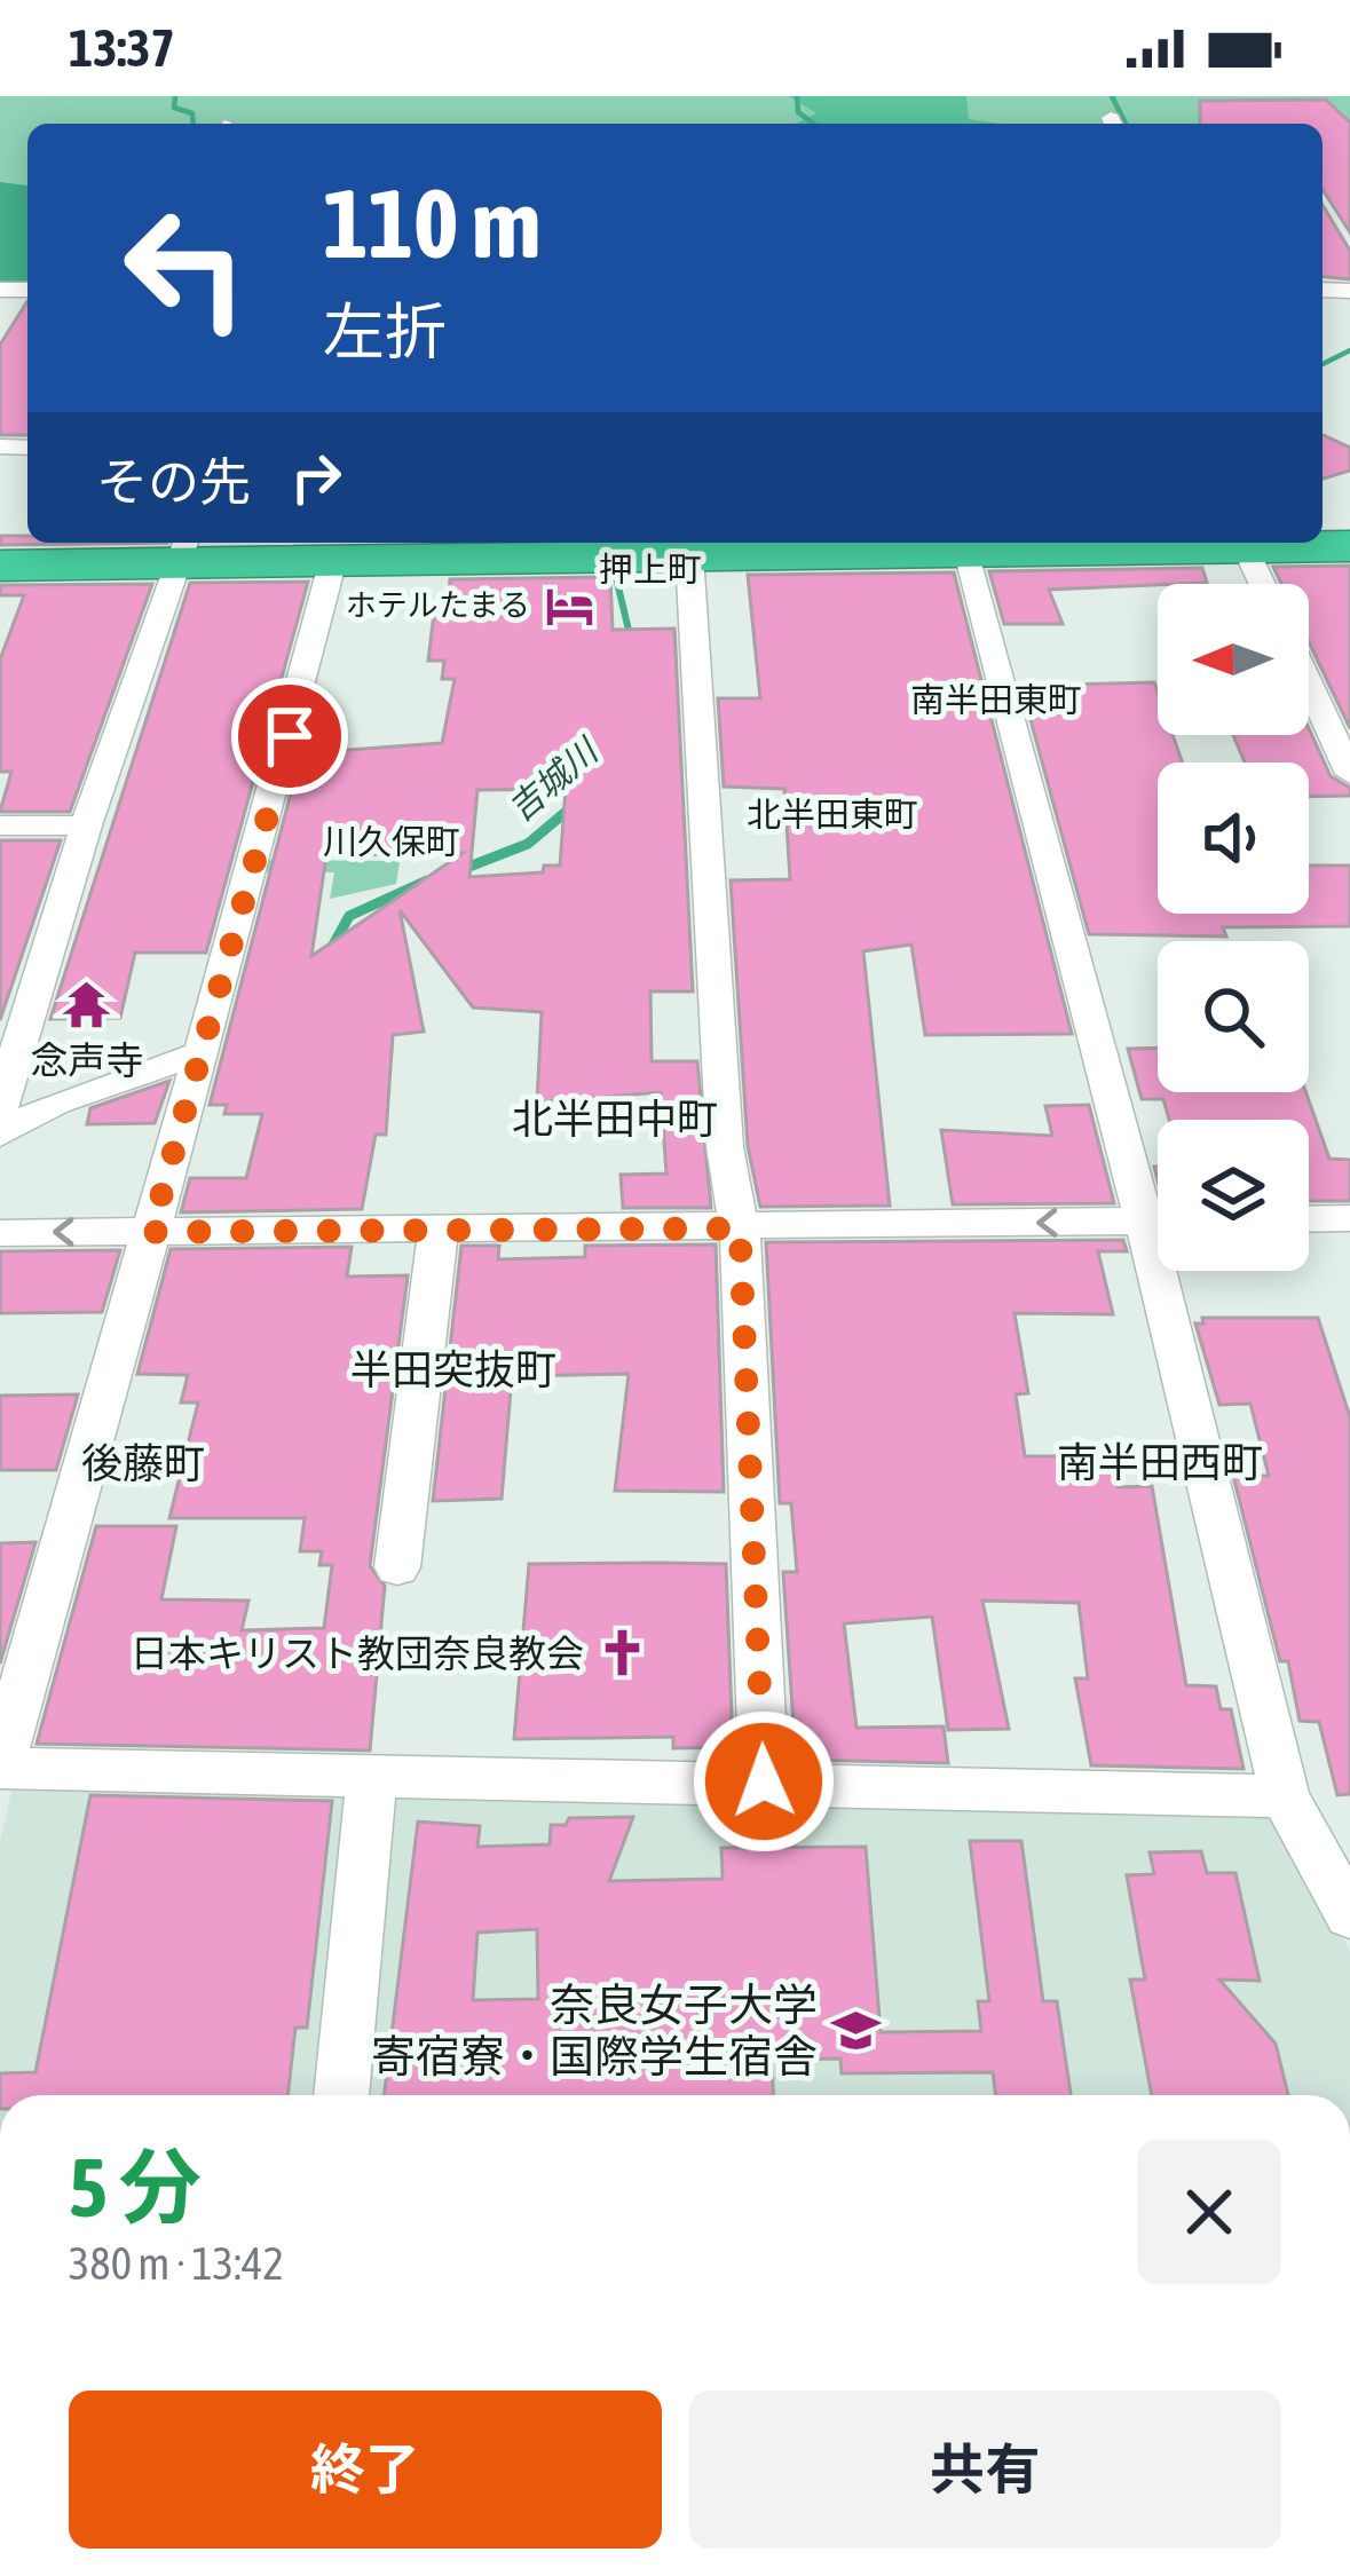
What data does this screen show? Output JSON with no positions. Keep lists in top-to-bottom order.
{
  "districts": [
    "押上町",
    "南半田東町",
    "北半田東町",
    "川久保町",
    "北半田中町",
    "半田突抜町",
    "南半田西町",
    "後藤町"
  ],
  "water": ["吉城川"],
  "places": {
    "hotel": ["ホテルたまる"],
    "temple": ["念声寺"],
    "church": ["日本キリスト教団奈良教会"],
    "school or university": ["奈良女子大学 寄宿寮・国際学生宿舎"]
  },
  "north": "left",
  "page": {
    "status": "13:37",
    "turn": ["110 m", "左折"],
    "then": "その先",
    "heading": ["5 分", "380 m · 13:42"],
    "buttons": ["終了", "共有"]
  }
}
